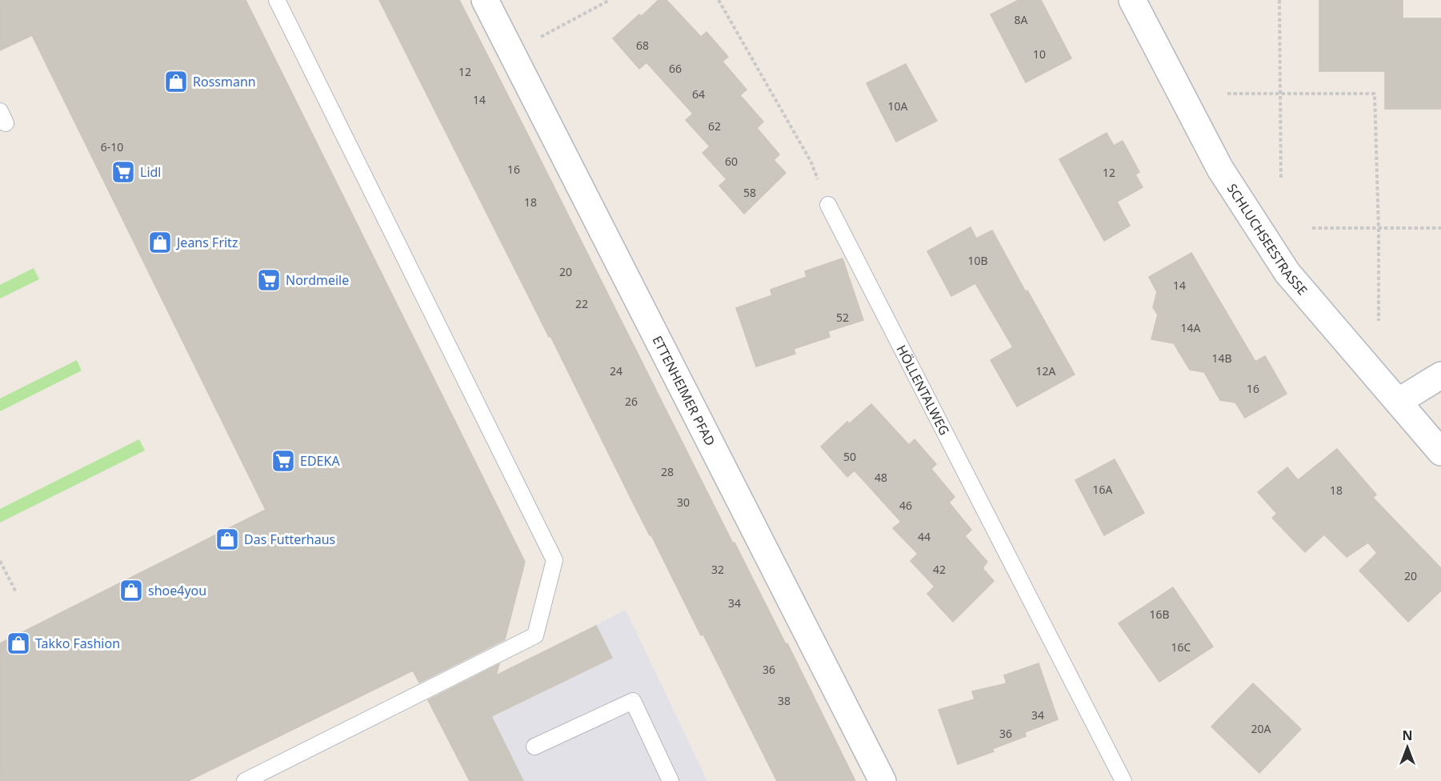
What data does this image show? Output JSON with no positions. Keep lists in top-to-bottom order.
{
  "streets": {
    "street": ["SCHLUCHSEESTRASSE", "ETTENHEIMER PFAD"],
    "lane": ["HÖLLENTALWEG"]
  },
  "places": {
    "shop": [
      "Rossmann",
      "Jeans Fritz",
      "Das Futterhaus",
      "shoe4you",
      "Takko Fashion"
    ],
    "supermarket": ["Lidl", "Nordmeile", "EDEKA"]
  },
  "house_numbers": [
    "8A",
    "68",
    "10",
    "66",
    "12",
    "64",
    "14",
    "10A",
    "62",
    "6-10",
    "60",
    "16",
    "12",
    "58",
    "18",
    "10B",
    "20",
    "14",
    "22",
    "52",
    "14A",
    "14B",
    "24",
    "12A",
    "16",
    "26",
    "50",
    "28",
    "48",
    "16A",
    "18",
    "30",
    "46",
    "44",
    "32",
    "42",
    "20",
    "34",
    "16B",
    "16C",
    "36",
    "38",
    "34",
    "20A",
    "36"
  ],
  "north": "top"
}
